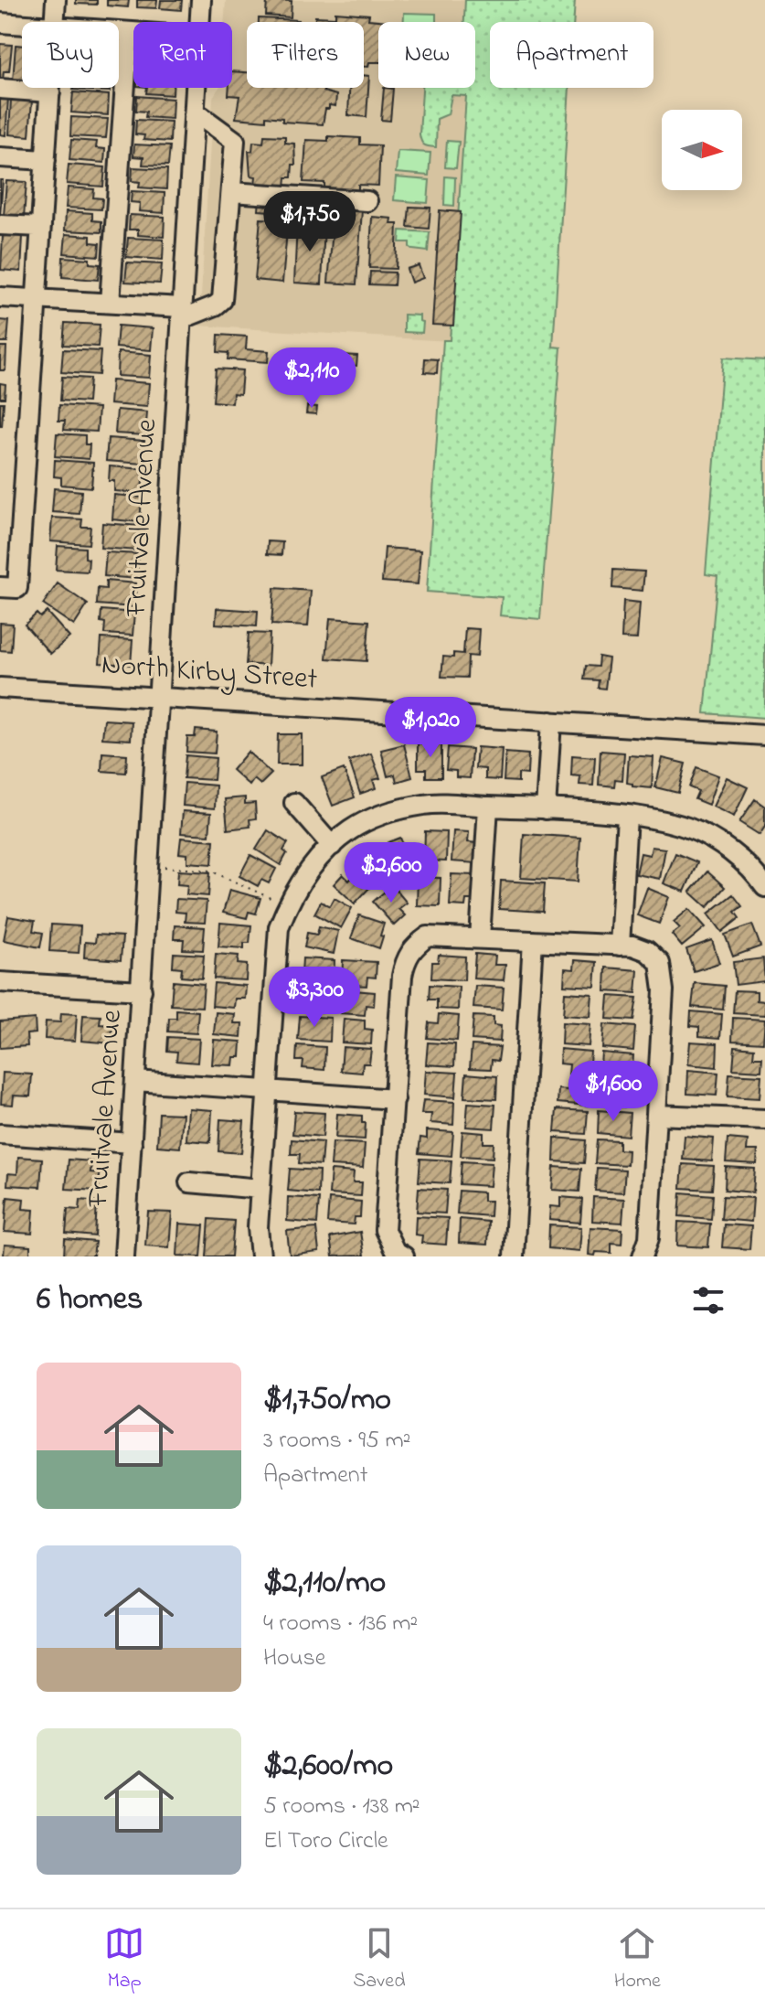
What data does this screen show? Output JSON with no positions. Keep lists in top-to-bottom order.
{
  "streets": {
    "street": ["Fruitvale Avenue", "North Kirby Street"]
  },
  "crossings": [
    ["Fruitvale Avenue", "North Kirby Street"]
  ],
  "north": "right",
  "page": {
    "chip": [
      "Buy",
      "Rent",
      "Filters",
      "New",
      "Apartment"
    ],
    "price": [
      "$1,750",
      "$2,110",
      "$1,020",
      "$2,600",
      "$3,300",
      "$1,600"
    ],
    "heading": "6 homes",
    "list": [
      {
        "name": "$1,750/mo",
        "note": "3 rooms · 95 m² · Apartment"
      },
      {
        "name": "$2,110/mo",
        "note": "4 rooms · 136 m² · House"
      },
      {
        "name": "$2,600/mo",
        "note": "5 rooms · 138 m² · El Toro Circle"
      }
    ],
    "tabs": ["Map", "Saved", "Home"]
  }
}
